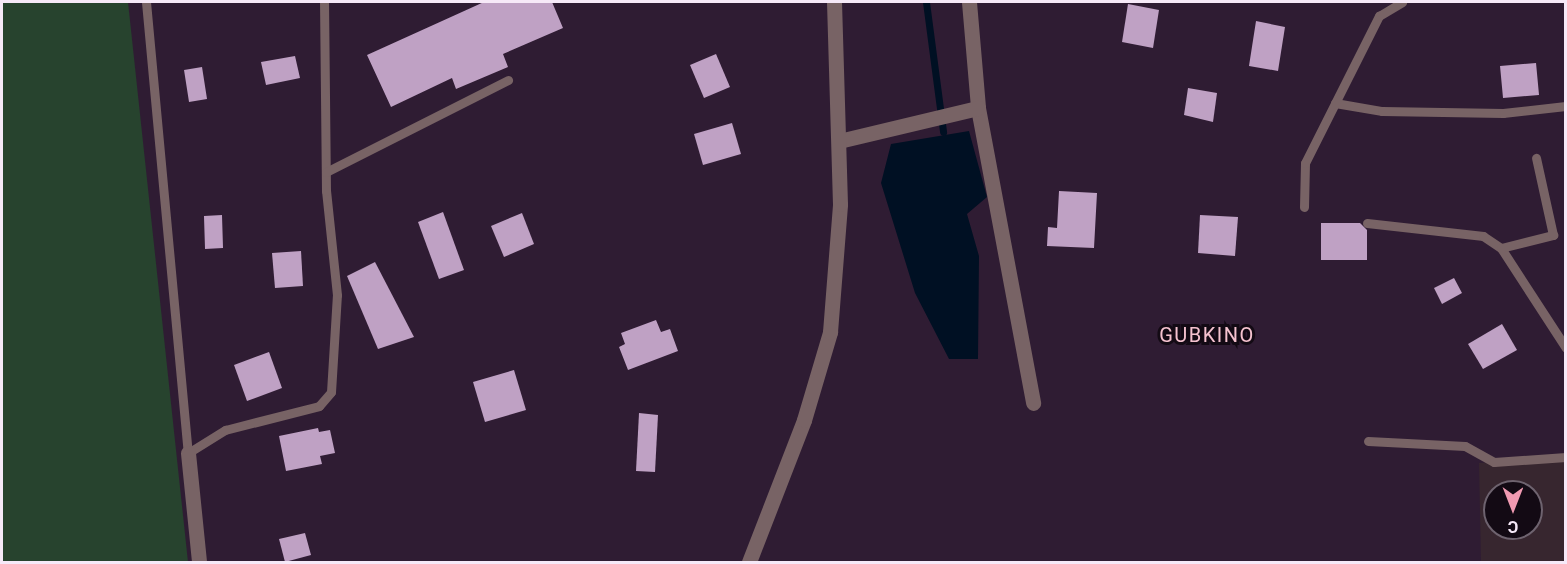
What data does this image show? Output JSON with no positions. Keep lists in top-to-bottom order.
{
  "districts": ["GUBKINO"],
  "north": "bottom"
}
